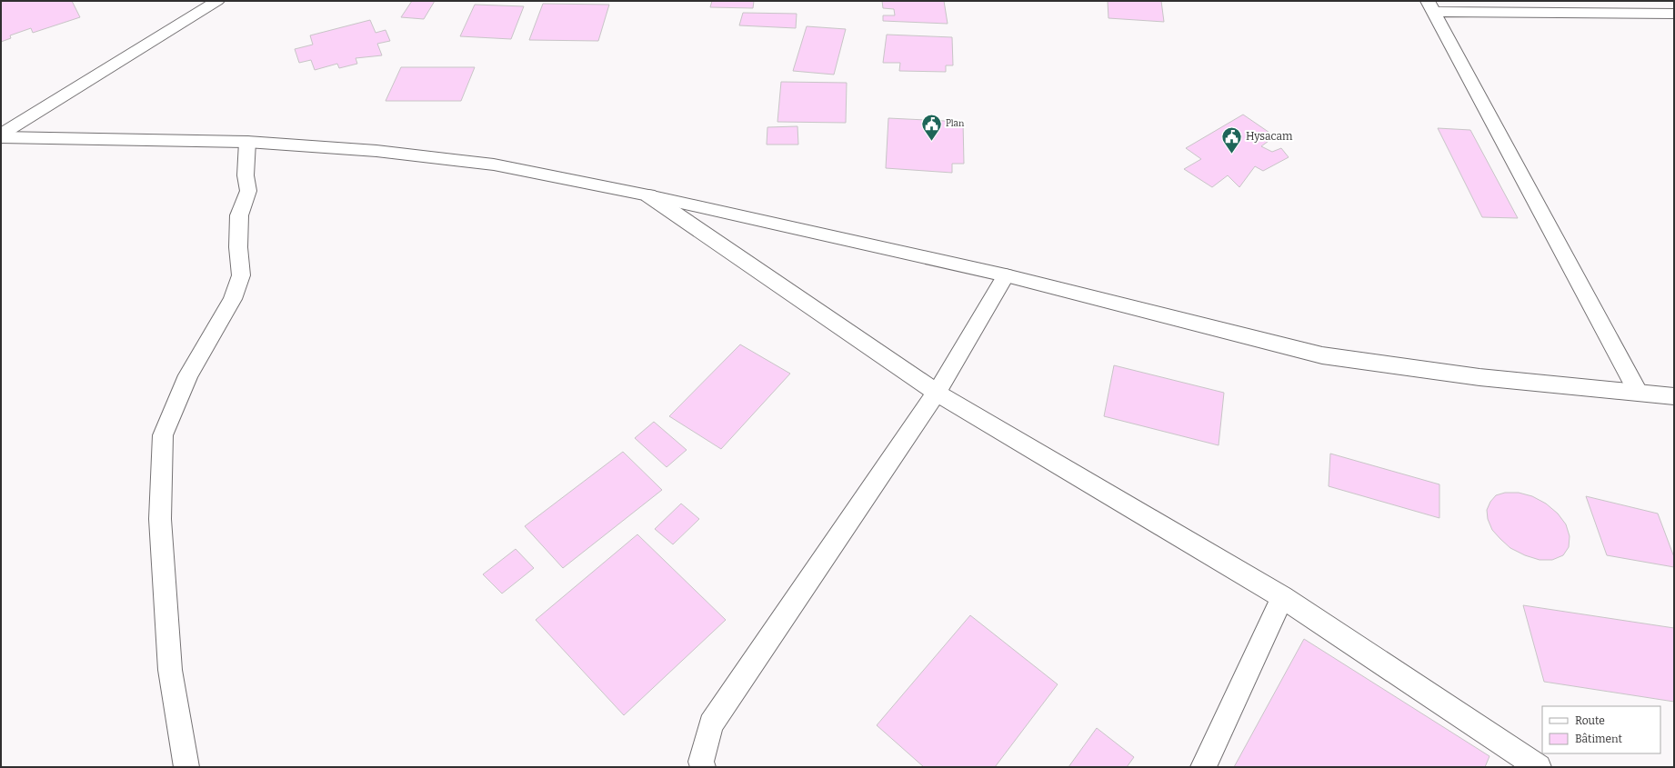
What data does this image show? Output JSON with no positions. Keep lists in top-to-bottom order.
{
  "places": {
    "public building": ["Plan", "Hysacam"]
  },
  "legend": ["Route", "Bâtiment"]
}
